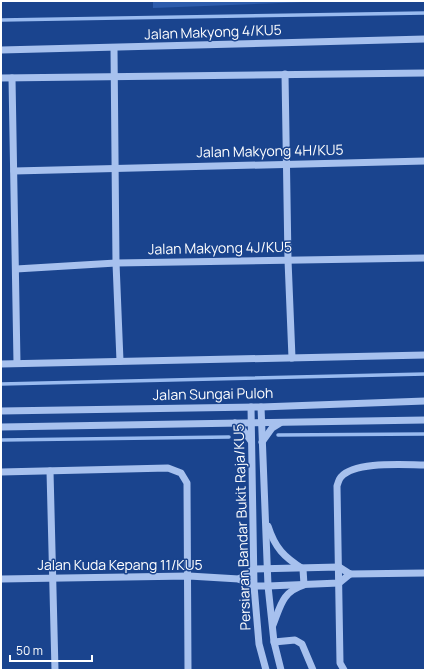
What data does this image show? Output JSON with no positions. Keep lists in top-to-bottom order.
{
  "streets": {
    "street": [
      "Jalan Makyong 4/KU5",
      "Jalan Makyong 4H/KU5",
      "Jalan Makyong 4J/KU5",
      "Jalan Sungai Puloh",
      "Persiaran Bandar Bukit Raja/KU5",
      "Jalan Kuda Kepang 11/KU5"
    ]
  },
  "crossings": [
    ["Jalan Sungai Puloh", "Persiaran Bandar Bukit Raja/KU5"]
  ],
  "scale_bar": "50 m"
}
